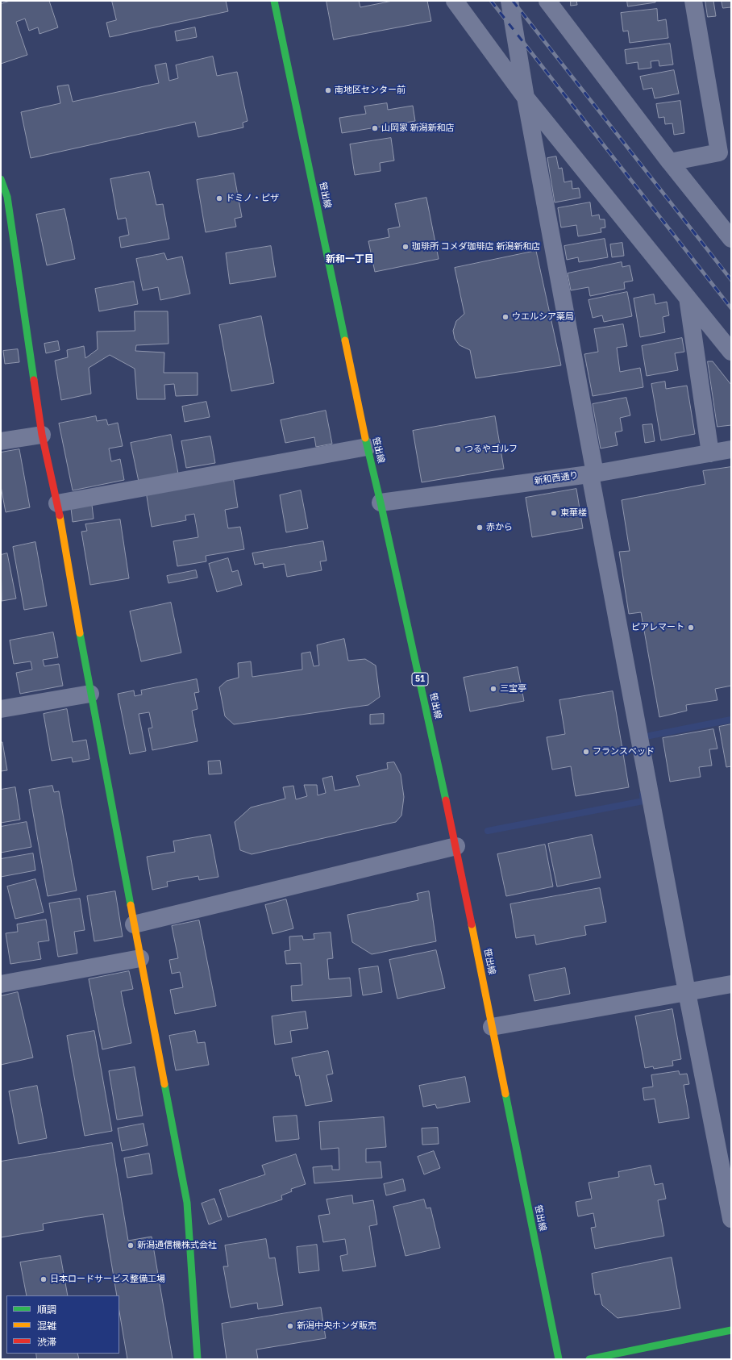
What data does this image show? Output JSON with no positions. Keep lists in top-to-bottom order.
{
  "streets": {
    "main road": ["笹出線", "51"],
    "street": ["新和西通り"]
  },
  "crossings": [
    ["笹出線", "新和西通り"]
  ],
  "districts": ["新和一丁目"],
  "places": [
    "南地区センター前",
    "山岡家 新潟新和店",
    "ドミノ・ピザ",
    "珈琲所 コメダ珈琲店 新潟新和店",
    "ウエルシア薬局",
    "つるやゴルフ",
    "東華楼",
    "赤から",
    "ピアレマート",
    "三宝亭",
    "フランスベッド",
    "新潟通信機株式会社",
    "日本ロードサービス整備工場",
    "新潟中央ホンダ販売"
  ],
  "legend": ["順調", "混雑", "渋滞"]
}
